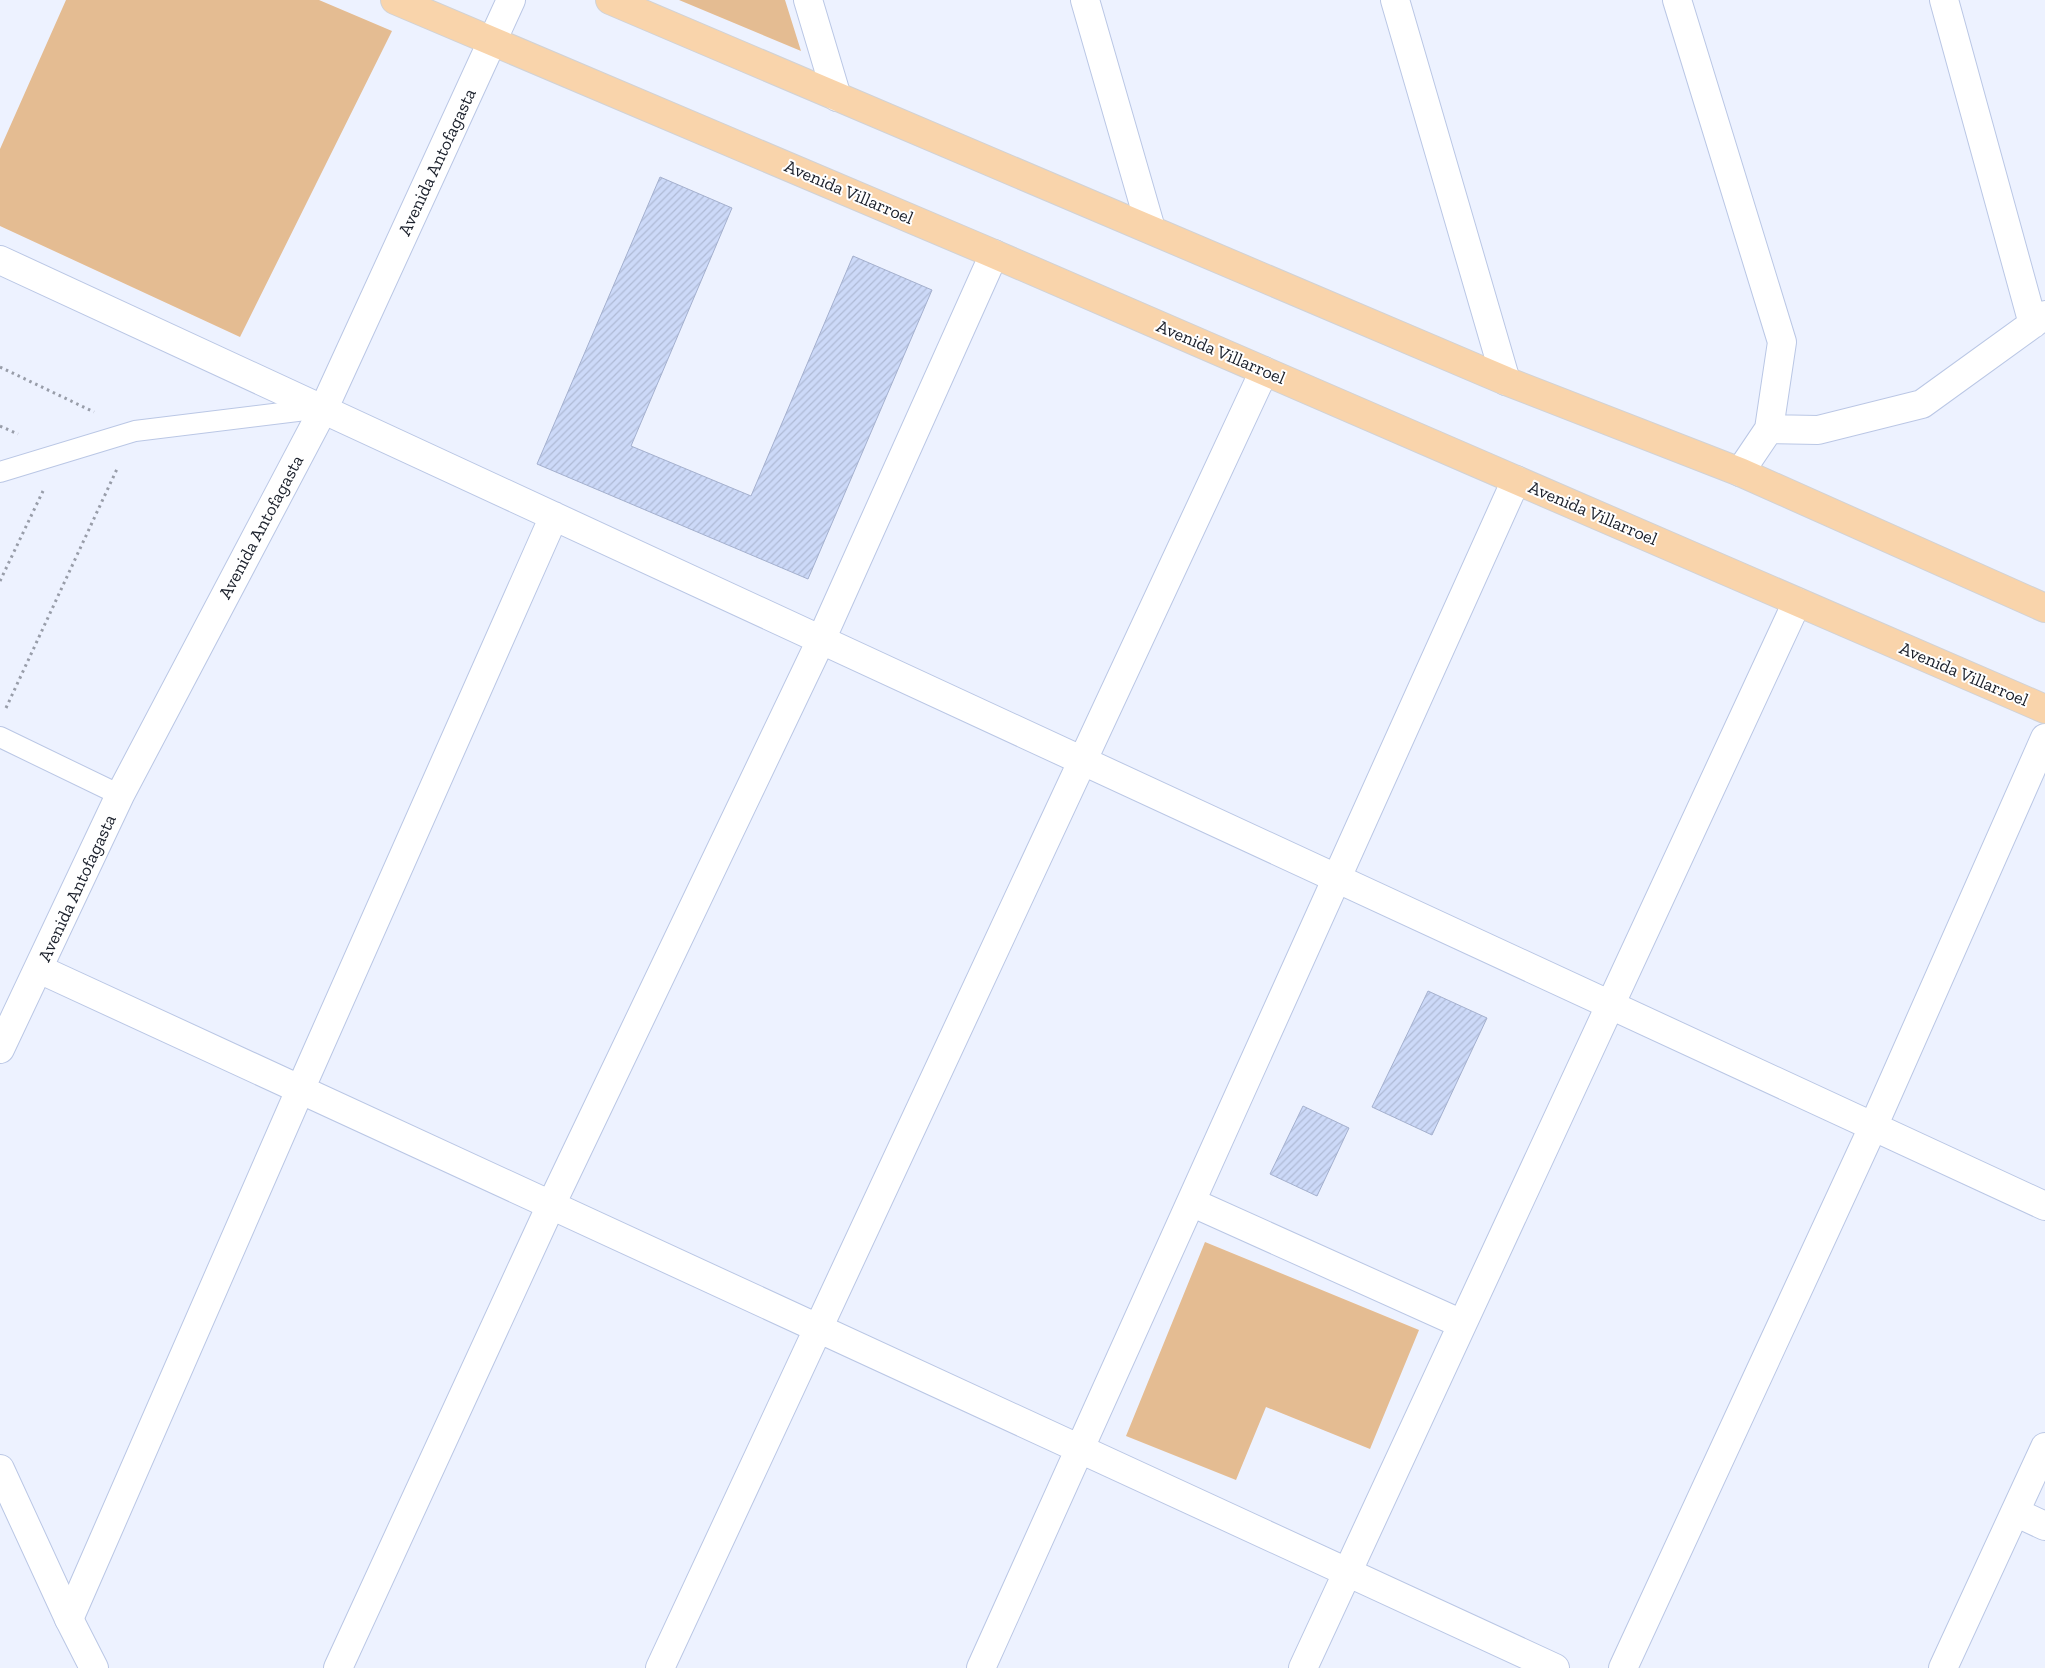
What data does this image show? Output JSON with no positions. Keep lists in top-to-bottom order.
{
  "streets": {
    "main road": ["Avenida Villarroel"],
    "street": ["Avenida Antofagasta"]
  },
  "crossings": [
    ["Avenida Antofagasta", "Avenida Villarroel"]
  ]
}
